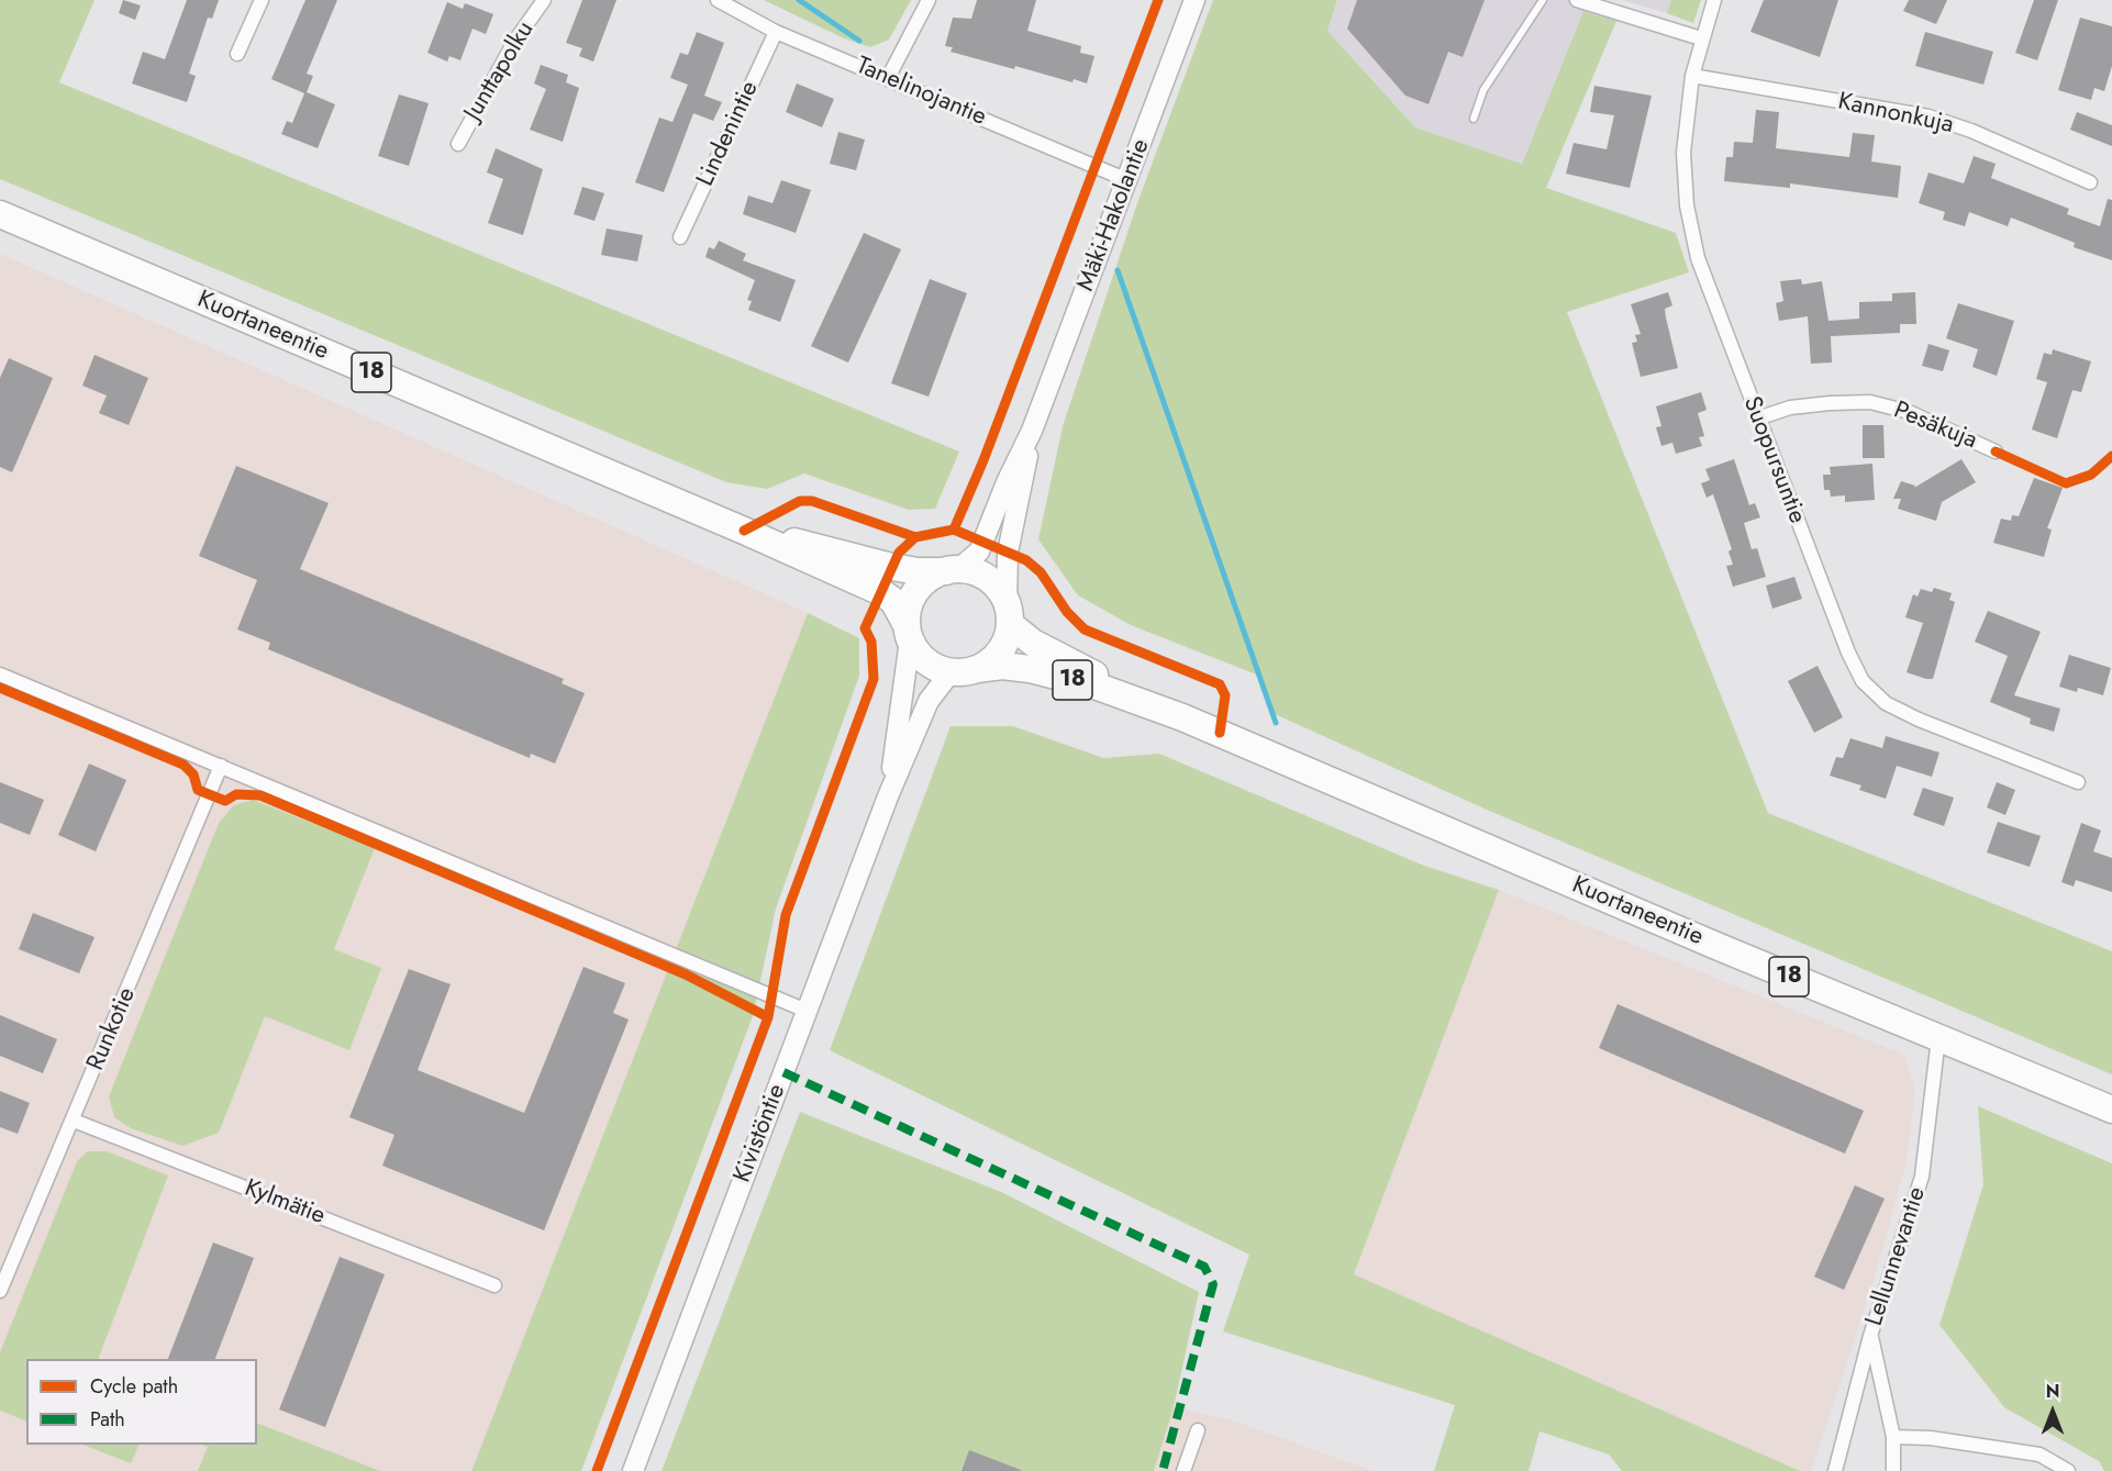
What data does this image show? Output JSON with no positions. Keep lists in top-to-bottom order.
{
  "streets": {
    "highway": ["Kuortaneentie", "18"],
    "main road": ["Mäki-Hakolantie", "Kivistöntie"],
    "street": [
      "Junttapolku",
      "Tanelinojantie",
      "Kannonkuja",
      "Lindenintie",
      "Pesäkuja",
      "Suopursuntie",
      "Runkotie",
      "Kylmätie",
      "Lellunnevantie"
    ]
  },
  "crossings": [
    ["Tanelinojantie", "Lindenintie"],
    ["Tanelinojantie", "Mäki-Hakolantie"],
    ["Kannonkuja", "Suopursuntie"],
    ["Mäki-Hakolantie", "Kuortaneentie"],
    ["Mäki-Hakolantie", "18"],
    ["Mäki-Hakolantie", "Kivistöntie"],
    ["Kuortaneentie", "18"],
    ["Kuortaneentie", "Kivistöntie"],
    ["Kuortaneentie", "Lellunnevantie"],
    ["18", "Kivistöntie"],
    ["Pesäkuja", "Suopursuntie"],
    ["Runkotie", "Kylmätie"]
  ],
  "legend": ["Cycle path", "Path"],
  "north": "top"
}
